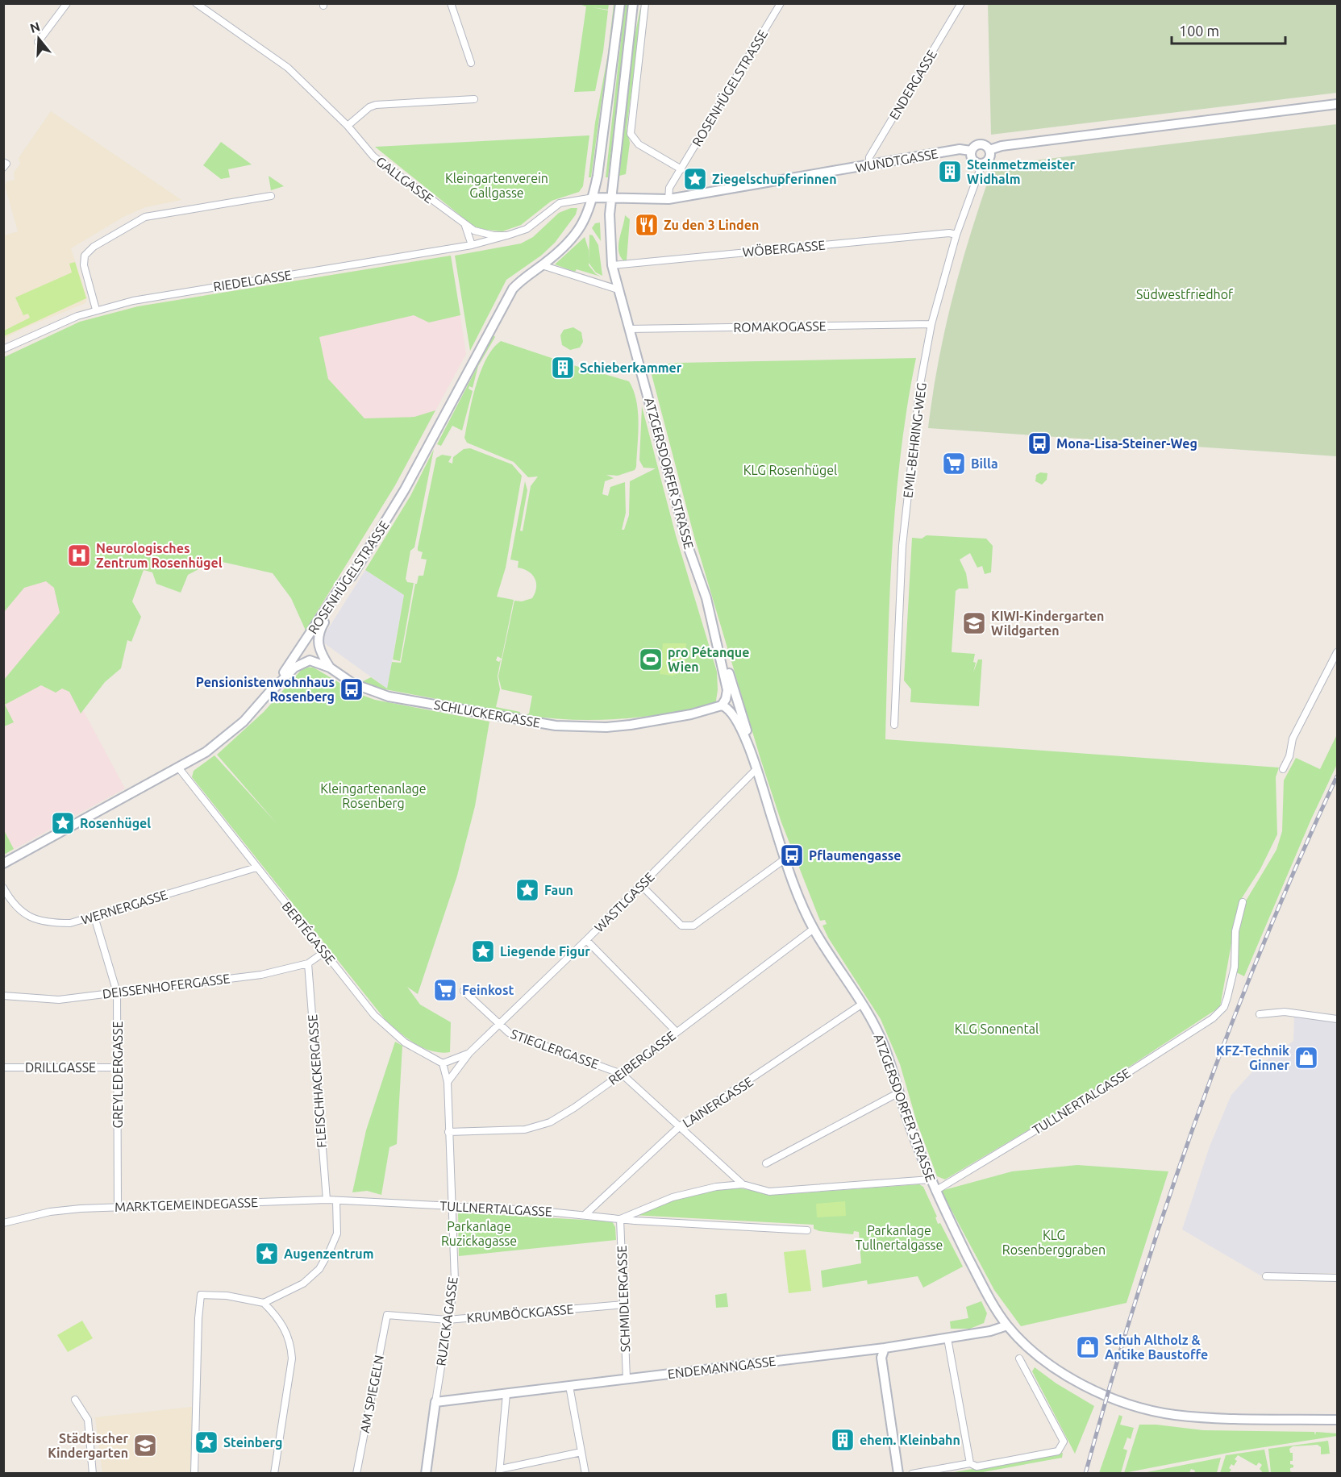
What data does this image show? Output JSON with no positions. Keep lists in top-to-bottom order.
{
  "streets": {
    "street": [
      "ENDERGASSE",
      "ROSENHÜGELSTRASSE",
      "WUNDTGASSE",
      "GALLGASSE",
      "WÖBERGASSE",
      "RIEDELGASSE",
      "ROMAKOGASSE",
      "EMIL-BEHRING-WEG",
      "ATZGERSDORFER STRASSE",
      "SCHLUCKERGASSE",
      "WASTLGASSE",
      "WERNERGASSE",
      "BERTÉGASSE",
      "DEISSENHOFERGASSE",
      "STIEGLERGASSE",
      "REIBERGASSE",
      "DRILLGASSE",
      "GREYLEDERGASSE",
      "FLEISCHHACKERGASSE",
      "TULLNERTALGASSE",
      "LAINERGASSE",
      "MARKTGEMEINDEGASSE",
      "SCHMIDLERGASSE",
      "KRUMBÖCKGASSE",
      "RUZICKAGASSE",
      "ENDEMANNGASSE",
      "AM SPIEGELN"
    ]
  },
  "crossings": [
    ["ENDERGASSE", "WUNDTGASSE"],
    ["ROSENHÜGELSTRASSE", "WUNDTGASSE"],
    ["ROSENHÜGELSTRASSE", "GALLGASSE"],
    ["ROSENHÜGELSTRASSE", "SCHLUCKERGASSE"],
    ["ROSENHÜGELSTRASSE", "BERTÉGASSE"],
    ["WUNDTGASSE", "GALLGASSE"],
    ["WUNDTGASSE", "EMIL-BEHRING-WEG"],
    ["WUNDTGASSE", "ATZGERSDORFER STRASSE"],
    ["GALLGASSE", "RIEDELGASSE"],
    ["WÖBERGASSE", "EMIL-BEHRING-WEG"],
    ["WÖBERGASSE", "ATZGERSDORFER STRASSE"],
    ["ROMAKOGASSE", "EMIL-BEHRING-WEG"],
    ["ROMAKOGASSE", "ATZGERSDORFER STRASSE"],
    ["ATZGERSDORFER STRASSE", "SCHLUCKERGASSE"],
    ["ATZGERSDORFER STRASSE", "WASTLGASSE"],
    ["ATZGERSDORFER STRASSE", "REIBERGASSE"],
    ["ATZGERSDORFER STRASSE", "TULLNERTALGASSE"],
    ["ATZGERSDORFER STRASSE", "LAINERGASSE"],
    ["ATZGERSDORFER STRASSE", "ENDEMANNGASSE"],
    ["WASTLGASSE", "BERTÉGASSE"],
    ["WASTLGASSE", "STIEGLERGASSE"],
    ["WASTLGASSE", "RUZICKAGASSE"],
    ["WERNERGASSE", "BERTÉGASSE"],
    ["WERNERGASSE", "GREYLEDERGASSE"],
    ["BERTÉGASSE", "DEISSENHOFERGASSE"],
    ["DEISSENHOFERGASSE", "GREYLEDERGASSE"],
    ["DEISSENHOFERGASSE", "FLEISCHHACKERGASSE"],
    ["STIEGLERGASSE", "REIBERGASSE"],
    ["STIEGLERGASSE", "LAINERGASSE"],
    ["REIBERGASSE", "RUZICKAGASSE"],
    ["DRILLGASSE", "GREYLEDERGASSE"],
    ["GREYLEDERGASSE", "MARKTGEMEINDEGASSE"],
    ["FLEISCHHACKERGASSE", "MARKTGEMEINDEGASSE"],
    ["TULLNERTALGASSE", "LAINERGASSE"],
    ["TULLNERTALGASSE", "MARKTGEMEINDEGASSE"],
    ["TULLNERTALGASSE", "SCHMIDLERGASSE"],
    ["TULLNERTALGASSE", "RUZICKAGASSE"],
    ["SCHMIDLERGASSE", "KRUMBÖCKGASSE"],
    ["SCHMIDLERGASSE", "ENDEMANNGASSE"],
    ["KRUMBÖCKGASSE", "RUZICKAGASSE"],
    ["KRUMBÖCKGASSE", "AM SPIEGELN"],
    ["RUZICKAGASSE", "ENDEMANNGASSE"]
  ],
  "parks": [
    "Kleingartenverein Gallgasse",
    "Südwestfriedhof",
    "KLG Rosenhügel",
    "Kleingartenanlage Rosenberg",
    "KLG Sonnental",
    "Parkanlage Ruzickagasse",
    "Parkanlage Tullnertalgasse",
    "KLG Rosenberggraben"
  ],
  "places": {
    "building": ["Steinmetzmeister Widhalm", "Schieberkammer", "ehem. Kleinbahn"],
    "place": [
      "Ziegelschupferinnen",
      "Rosenhügel",
      "Faun",
      "Liegende Figur",
      "Augenzentrum",
      "Steinberg"
    ],
    "restaurant": ["Zu den 3 Linden"],
    "bus stop": ["Mona-Lisa-Steiner-Weg", "Pensionistenwohnhaus Rosenberg", "Pflaumengasse"],
    "supermarket": ["Billa", "Feinkost"],
    "hospital": ["Neurologisches Zentrum Rosenhügel"],
    "school or university": ["KIWI-Kindergarten Wildgarten", "Städtischer Kindergarten"],
    "sports": ["pro Pétanque Wien"],
    "shop": ["KFZ-Technik Ginner", "Schuh Altholz & Antike Baustoffe"]
  },
  "scale_bar": "100 m",
  "north": "top"
}
